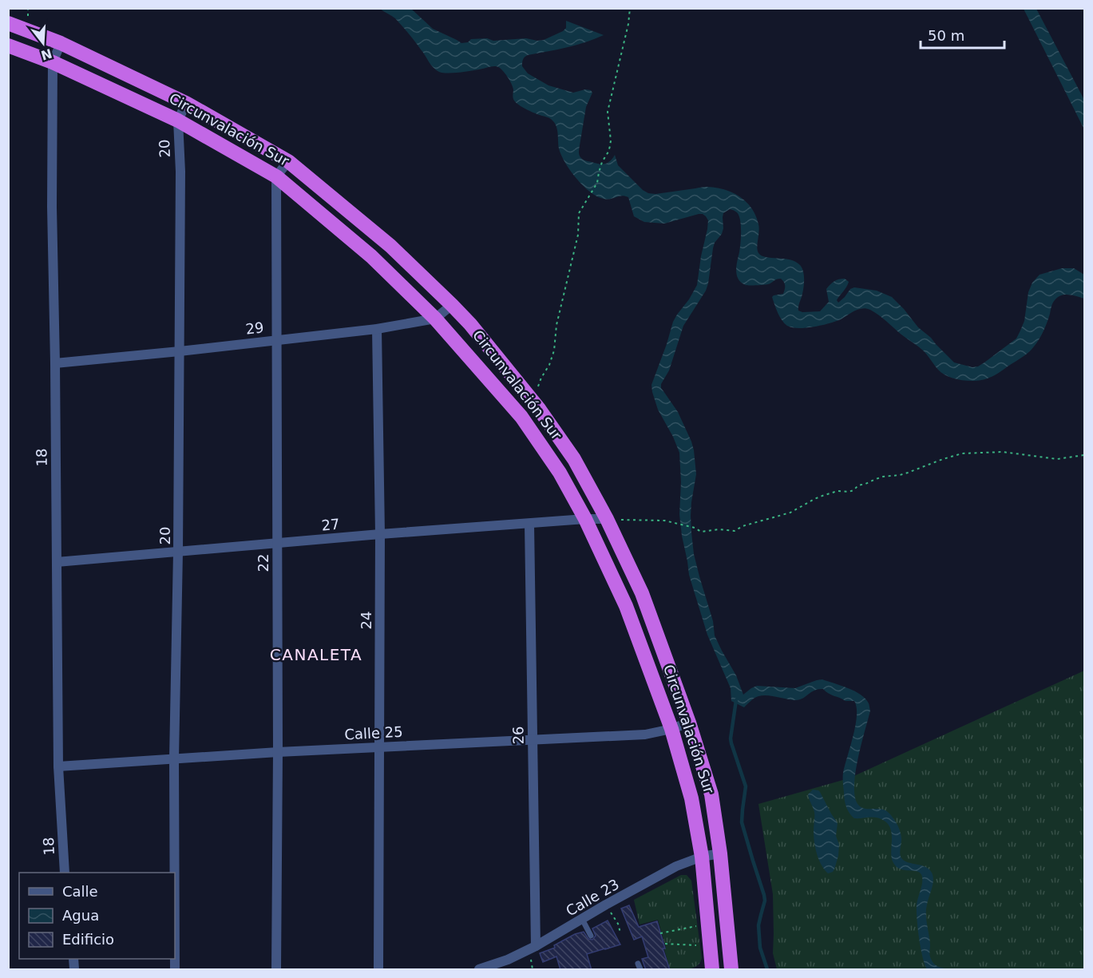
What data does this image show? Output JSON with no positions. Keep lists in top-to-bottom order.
{
  "streets": {
    "highway": ["Circunvalación Sur"],
    "street": [
      "20",
      "29",
      "18",
      "27",
      "22",
      "24",
      "Calle 25",
      "26",
      "Calle 23"
    ]
  },
  "crossings": [
    ["Circunvalación Sur", "20"],
    ["Circunvalación Sur", "29"],
    ["Circunvalación Sur", "18"],
    ["Circunvalación Sur", "27"],
    ["Circunvalación Sur", "22"],
    ["Circunvalación Sur", "Calle 25"],
    ["Circunvalación Sur", "Calle 23"],
    ["20", "29"],
    ["20", "27"],
    ["20", "Calle 25"],
    ["29", "18"],
    ["29", "22"],
    ["29", "24"],
    ["18", "27"],
    ["18", "Calle 25"],
    ["27", "22"],
    ["27", "24"],
    ["27", "26"],
    ["22", "Calle 25"],
    ["24", "Calle 25"],
    ["Calle 25", "26"],
    ["26", "Calle 23"]
  ],
  "districts": ["CANALETA"],
  "legend": ["Calle", "Agua", "Edificio"],
  "scale_bar": "50 m",
  "north": "bottom"
}
